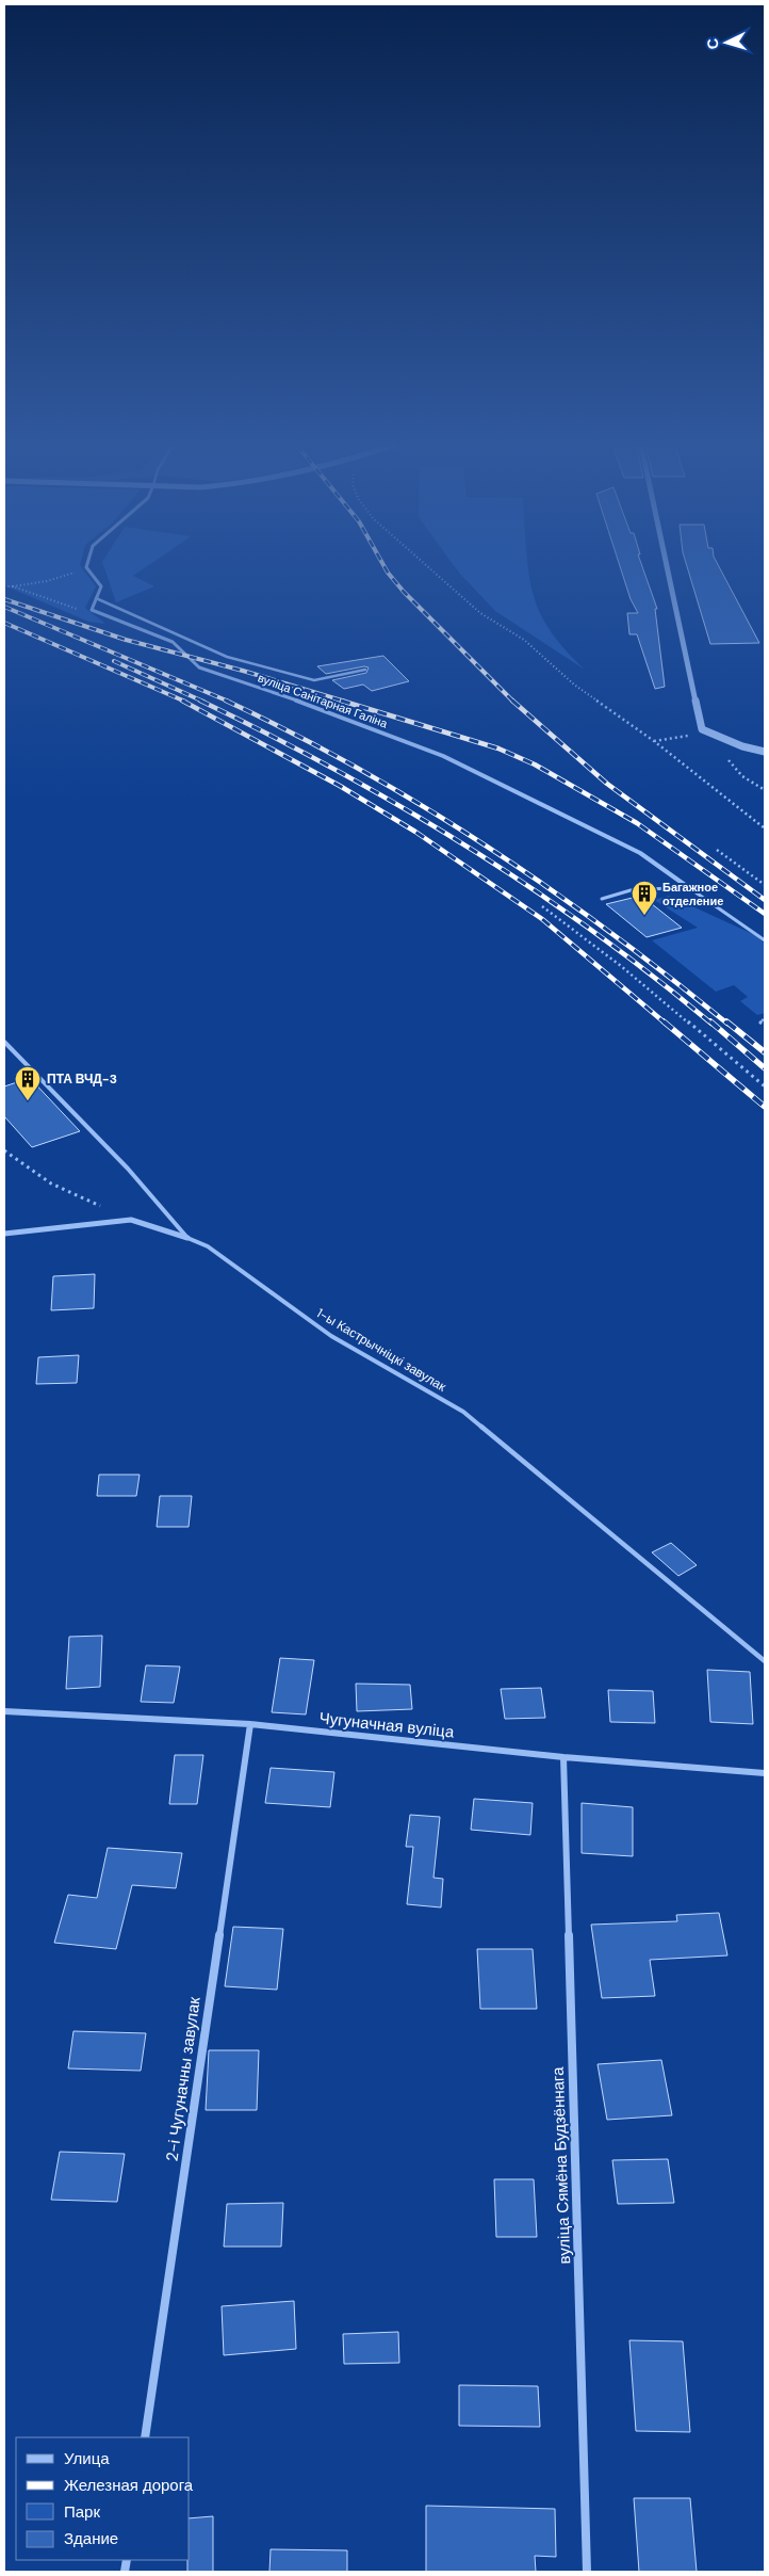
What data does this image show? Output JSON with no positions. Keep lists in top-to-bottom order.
{
  "streets": {
    "street": [
      "вуліца Санітарная Галіна",
      "Чугуначная вуліца",
      "2-і Чугуначны завулак",
      "вуліца Сямёна Будзённага"
    ],
    "lane": ["1-ы Кастрычніцкі завулак"]
  },
  "crossings": [
    ["Чугуначная вуліца", "2-і Чугуначны завулак"],
    ["Чугуначная вуліца", "вуліца Сямёна Будзённага"]
  ],
  "places": {
    "building": ["Багажное отделение", "ПТА ВЧД-3"]
  },
  "legend": [
    "Улица",
    "Железная дорога",
    "Парк",
    "Здание"
  ],
  "north": "left"
}
